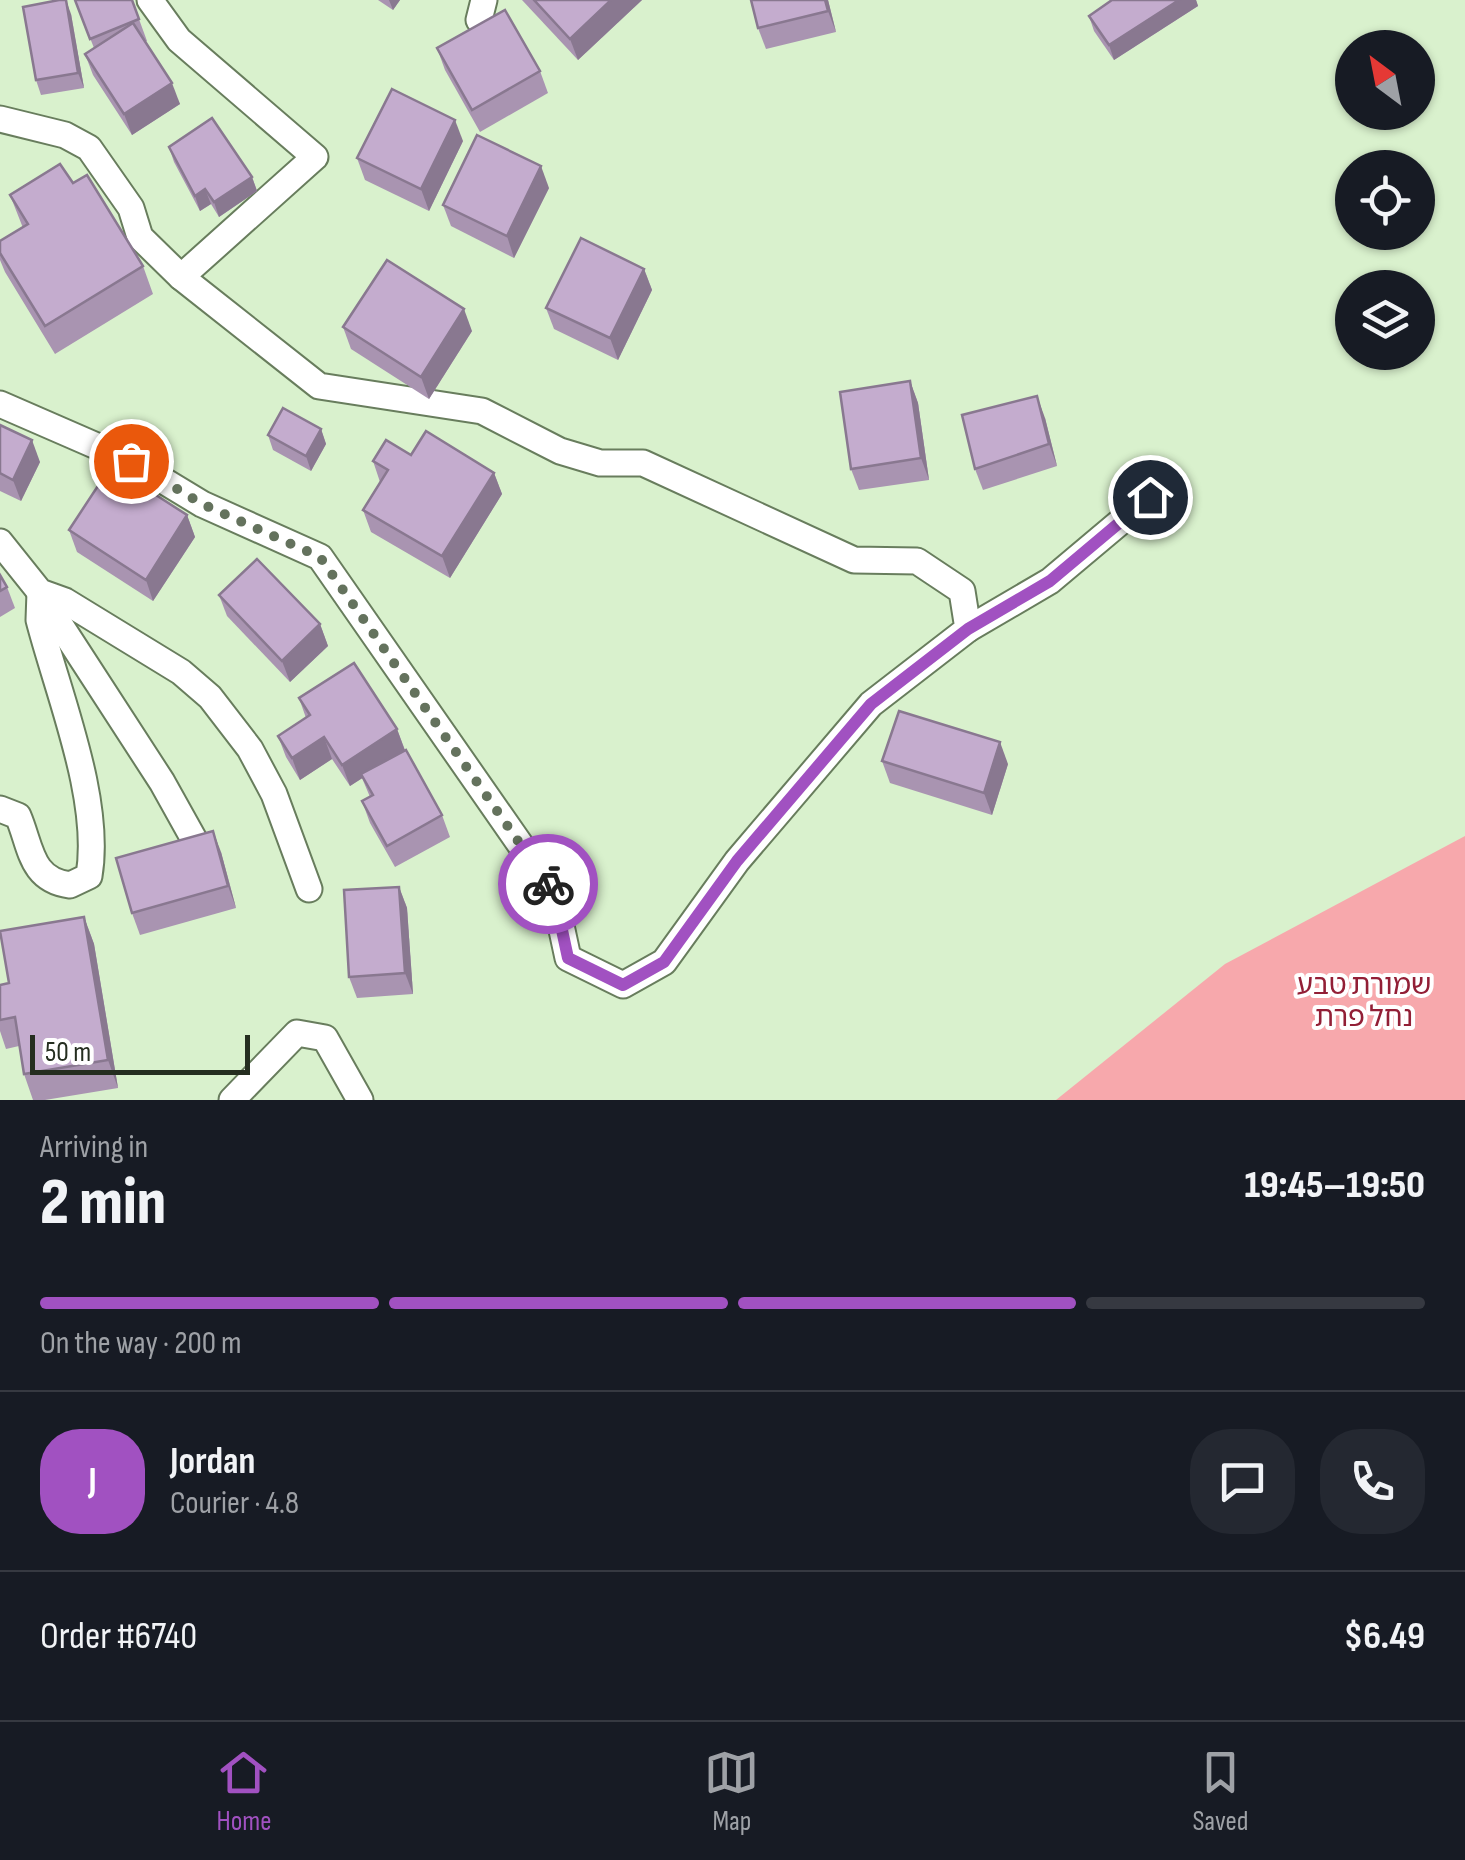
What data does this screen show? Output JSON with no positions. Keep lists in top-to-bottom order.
{
  "parks": ["שמורת טבע נחל פרת"],
  "scale_bar": "50 m",
  "north": "top left",
  "page": {
    "scale": "50 m",
    "heading": ["2 min", "Arriving in", "19:45–19:50"],
    "panel": [
      "Jordan",
      "Courier · 4.8",
      "Order #6740",
      "$6.49"
    ],
    "bar": "On the way · 200 m",
    "round": "J",
    "tabs": ["Home", "Map", "Saved"]
  }
}
